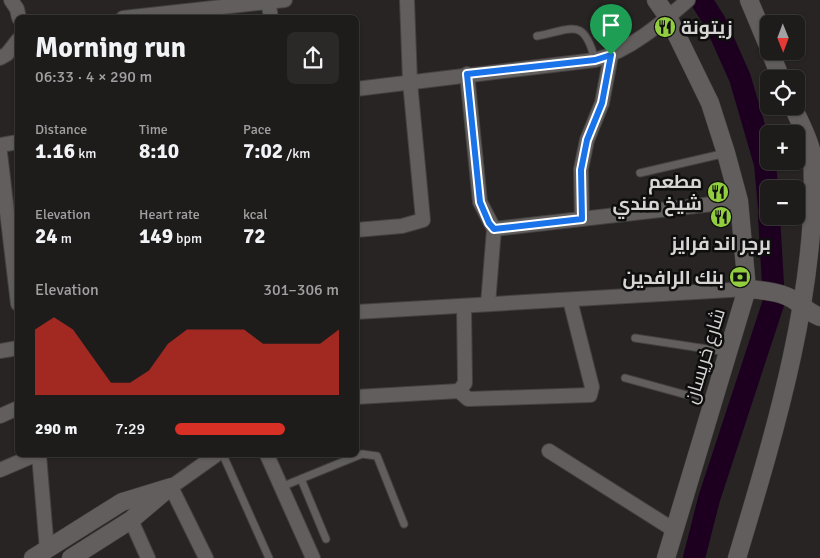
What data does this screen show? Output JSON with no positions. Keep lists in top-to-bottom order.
{
  "streets": {
    "street": ["شارع خريسان"]
  },
  "places": {
    "restaurant": ["زيتونة", "مطعم شيخ مندي", "برجر اند فرايز"],
    "bank": ["بنك الرافدين"]
  },
  "north": "bottom",
  "page": {
    "map_buttons": ["+", "−"],
    "heading": ["Morning run", "06:33 · 4 × 290 m"],
    "stats": [
      ["Distance", "1.16 km"],
      ["Time", "8:10"],
      ["Pace", "7:02 /km"],
      ["Elevation", "24 m"],
      ["Heart rate", "149 bpm"],
      ["kcal", "72"]
    ],
    "chart": ["Elevation", "301–306 m"],
    "list": [
      {
        "name": "290 m",
        "note": "7:29"
      }
    ]
  }
}
